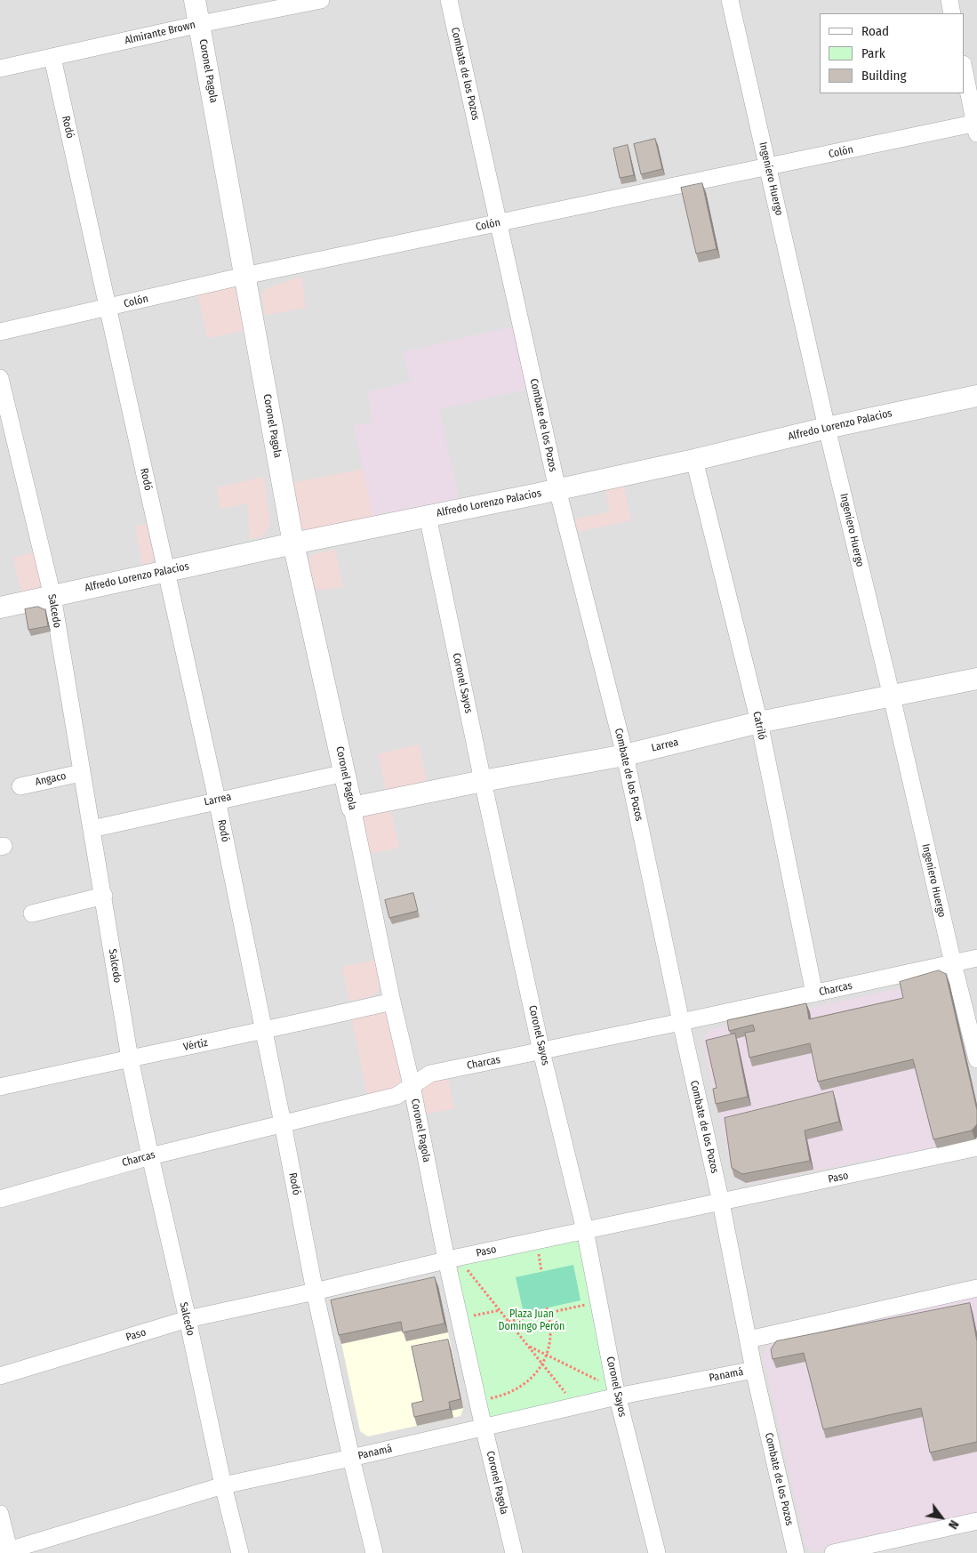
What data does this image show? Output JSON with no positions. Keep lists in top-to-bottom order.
{
  "streets": {
    "street": [
      "Almirante Brown",
      "Coronel Pagola",
      "Combate de los Pozos",
      "Rodó",
      "Colón",
      "Ingeniero Huergo",
      "Alfredo Lorenzo Palacios",
      "Salcedo",
      "Coronel Sayos",
      "Catriló",
      "Larrea",
      "Angaco",
      "Charcas",
      "Vértiz",
      "Paso",
      "Panamá"
    ]
  },
  "crossings": [
    ["Almirante Brown", "Coronel Pagola"],
    ["Almirante Brown", "Rodó"],
    ["Coronel Pagola", "Colón"],
    ["Coronel Pagola", "Alfredo Lorenzo Palacios"],
    ["Coronel Pagola", "Larrea"],
    ["Coronel Pagola", "Charcas"],
    ["Coronel Pagola", "Vértiz"],
    ["Coronel Pagola", "Paso"],
    ["Coronel Pagola", "Panamá"],
    ["Combate de los Pozos", "Colón"],
    ["Combate de los Pozos", "Alfredo Lorenzo Palacios"],
    ["Combate de los Pozos", "Larrea"],
    ["Combate de los Pozos", "Charcas"],
    ["Combate de los Pozos", "Paso"],
    ["Combate de los Pozos", "Panamá"],
    ["Rodó", "Colón"],
    ["Rodó", "Alfredo Lorenzo Palacios"],
    ["Rodó", "Larrea"],
    ["Rodó", "Charcas"],
    ["Rodó", "Vértiz"],
    ["Rodó", "Paso"],
    ["Rodó", "Panamá"],
    ["Colón", "Ingeniero Huergo"],
    ["Ingeniero Huergo", "Alfredo Lorenzo Palacios"],
    ["Ingeniero Huergo", "Larrea"],
    ["Ingeniero Huergo", "Charcas"],
    ["Alfredo Lorenzo Palacios", "Salcedo"],
    ["Alfredo Lorenzo Palacios", "Coronel Sayos"],
    ["Alfredo Lorenzo Palacios", "Catriló"],
    ["Salcedo", "Larrea"],
    ["Salcedo", "Angaco"],
    ["Salcedo", "Charcas"],
    ["Salcedo", "Vértiz"],
    ["Salcedo", "Paso"],
    ["Salcedo", "Panamá"],
    ["Coronel Sayos", "Larrea"],
    ["Coronel Sayos", "Charcas"],
    ["Coronel Sayos", "Paso"],
    ["Coronel Sayos", "Panamá"],
    ["Catriló", "Larrea"],
    ["Catriló", "Charcas"]
  ],
  "parks": ["Plaza Juan Domingo Perón"],
  "legend": ["Road", "Park", "Building"],
  "north": "bottom right"
}
